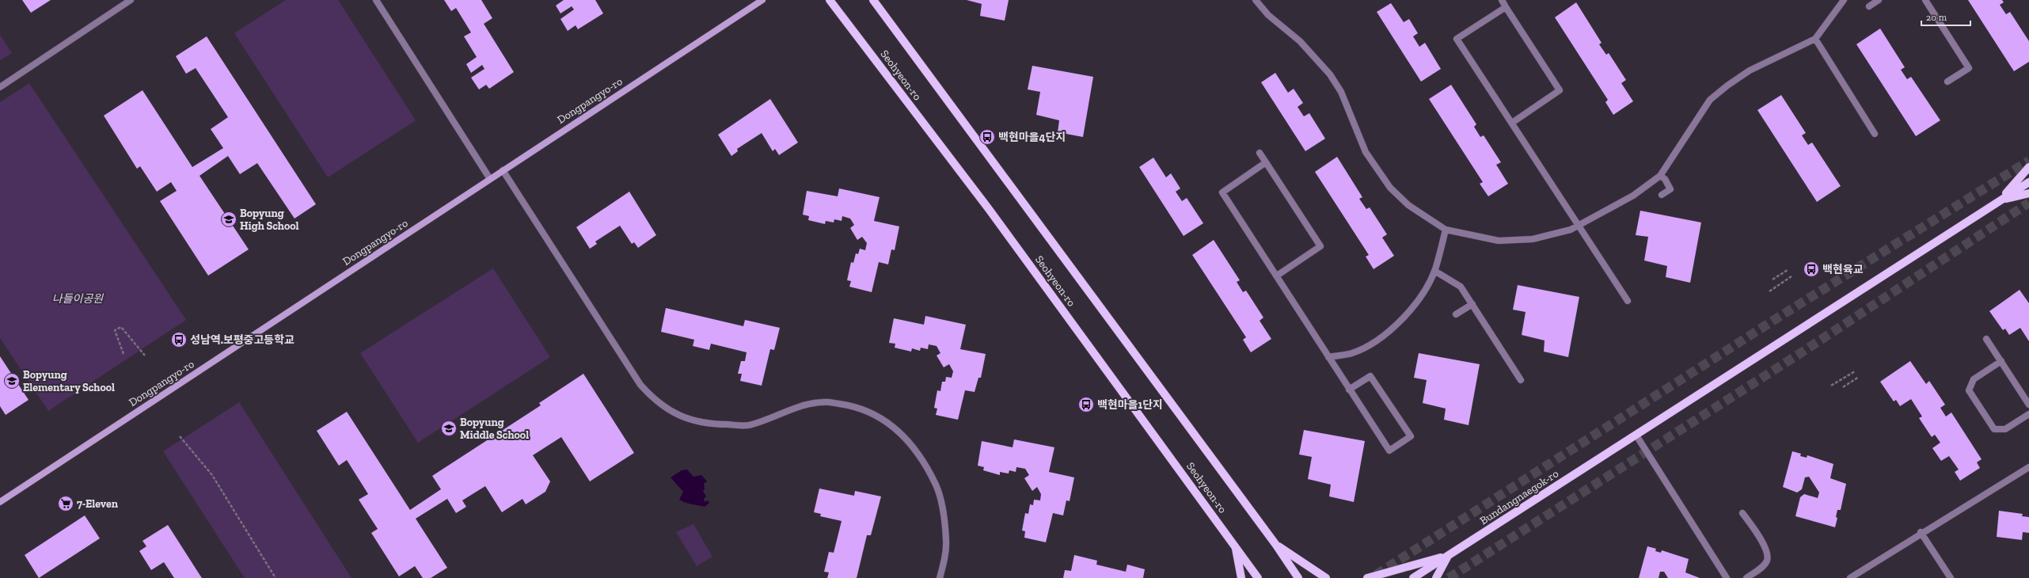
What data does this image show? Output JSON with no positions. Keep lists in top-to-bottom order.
{
  "streets": {
    "main road": ["Seohyeon-ro", "Dongpangyo-ro", "Bundangnaegok-ro"]
  },
  "parks": ["나들이공원"],
  "places": {
    "bus stop": [
      "백현마을4단지",
      "백현육교",
      "성남역.보평중고등학교",
      "백현마을1단지"
    ],
    "school or university": ["Bopyung High School", "Bopyung Elementary School", "Bopyung Middle School"],
    "supermarket": ["7-Eleven"]
  },
  "scale_bar": "20 m"
}
